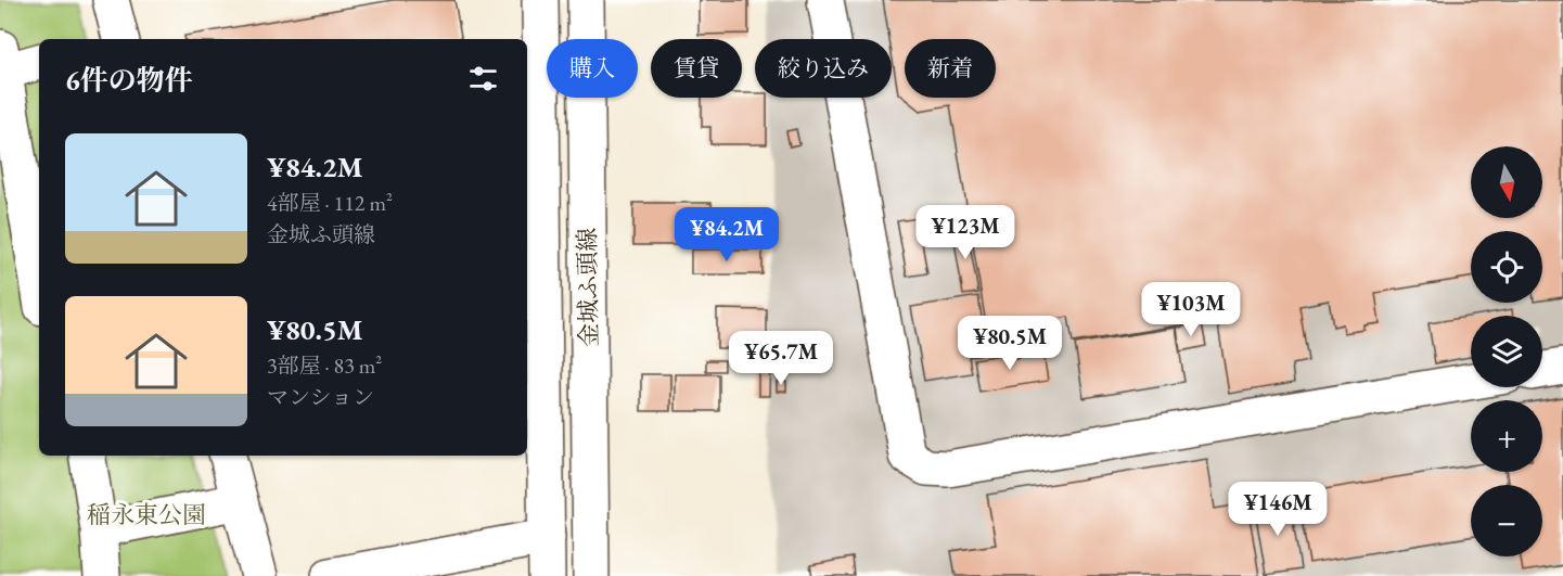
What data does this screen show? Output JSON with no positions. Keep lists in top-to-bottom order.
{
  "streets": {
    "main road": ["金城ふ頭線"]
  },
  "parks": ["稲永東公園"],
  "north": "bottom",
  "page": {
    "chip": [
      "購入",
      "賃貸",
      "絞り込み",
      "新着"
    ],
    "heading": "6件の物件",
    "list": [
      {
        "name": "¥84.2M",
        "note": "4部屋 · 112 m² · 金城ふ頭線"
      },
      {
        "name": "¥80.5M",
        "note": "3部屋 · 83 m² · マンション"
      }
    ],
    "map_buttons": ["+", "−"],
    "price": [
      "¥123M",
      "¥84.2M",
      "¥103M",
      "¥80.5M",
      "¥65.7M",
      "¥146M"
    ]
  }
}
